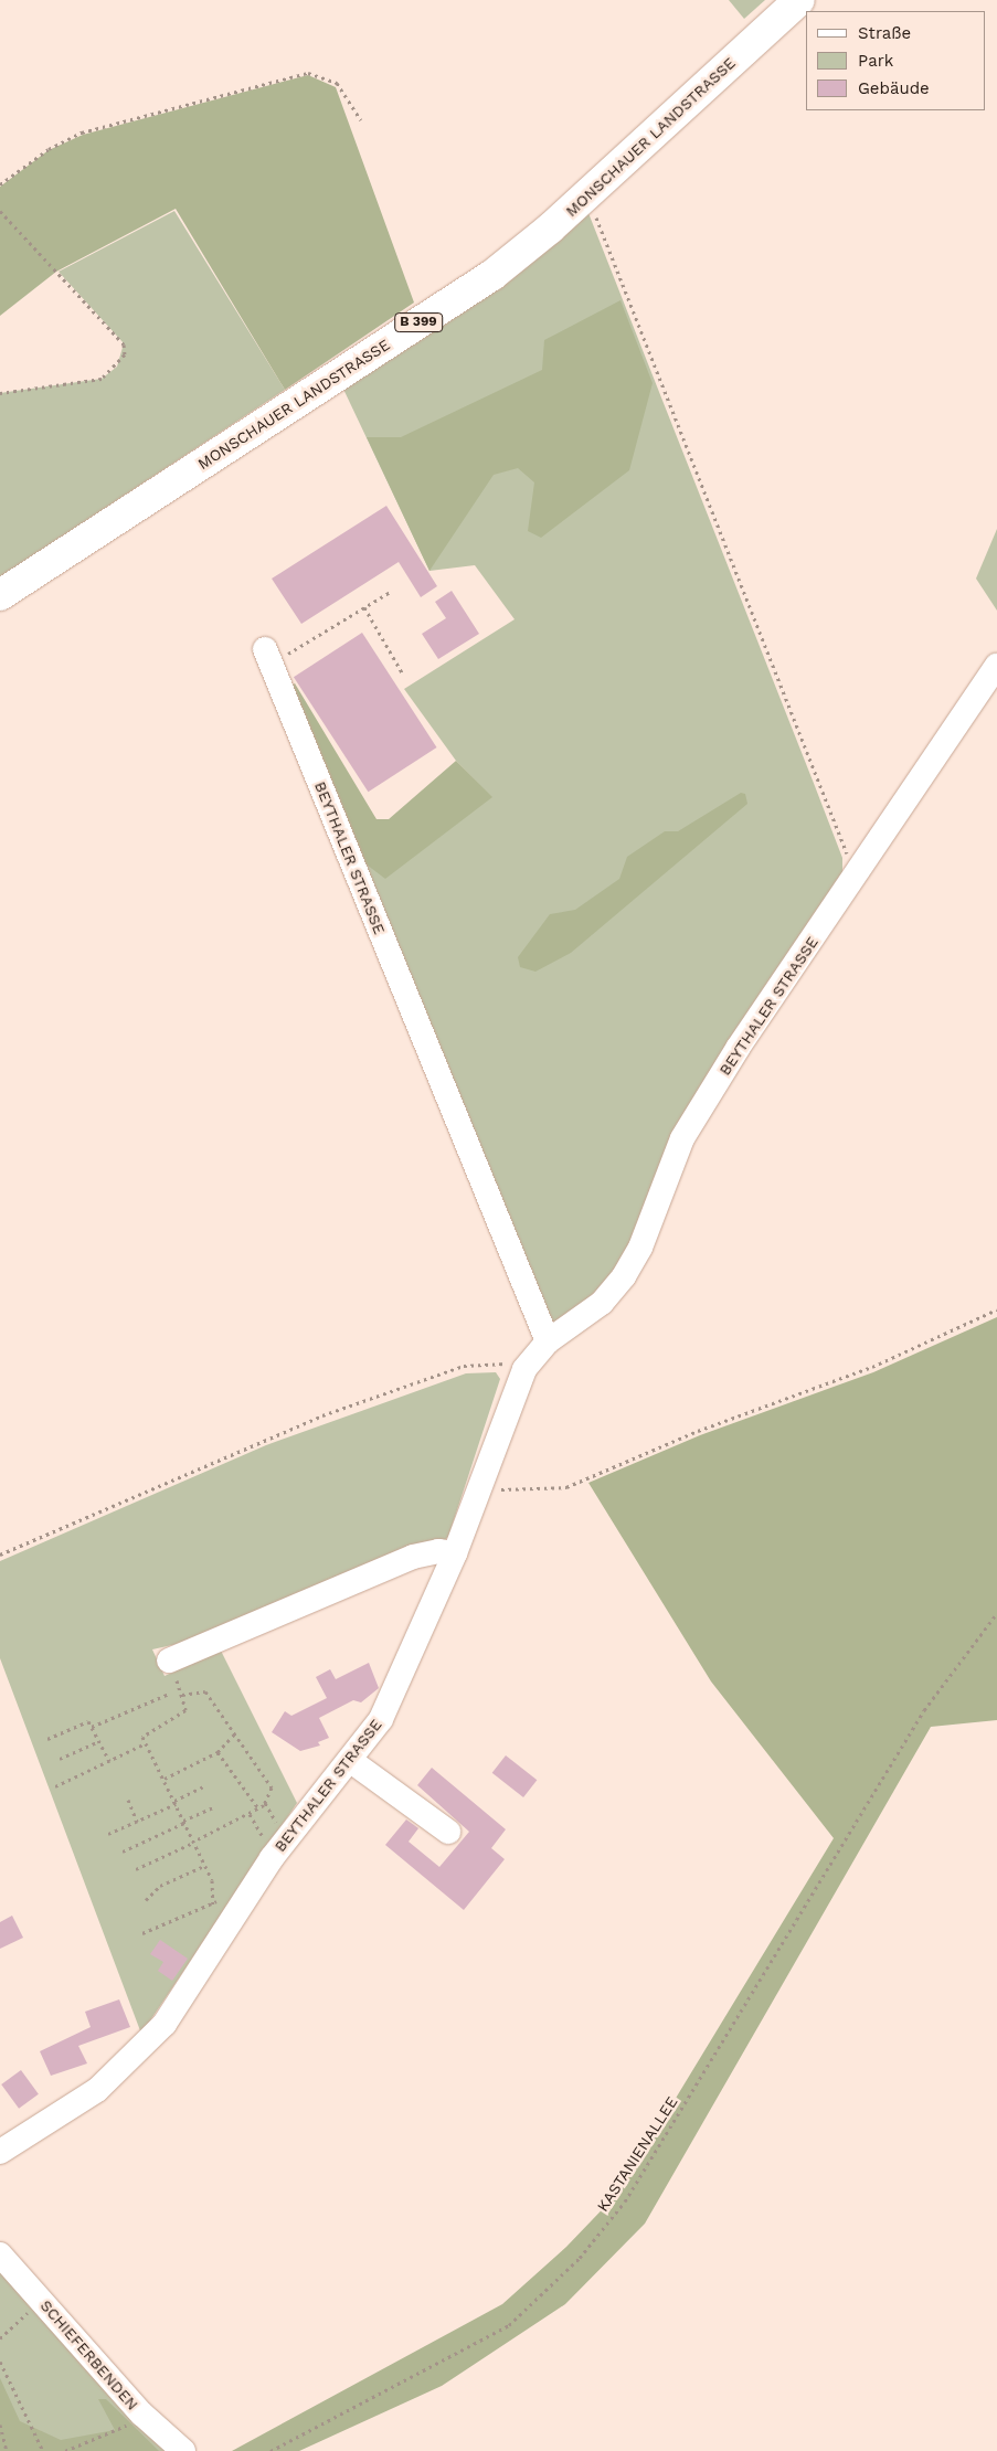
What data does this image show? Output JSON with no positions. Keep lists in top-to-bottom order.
{
  "streets": {
    "main road": ["MONSCHAUER LANDSTRASSE", "B 399"],
    "street": ["BEYTHALER STRASSE", "SCHIEFERBENDEN"],
    "path": ["KASTANIENALLEE"]
  },
  "legend": ["Straße", "Park", "Gebäude"]
}
